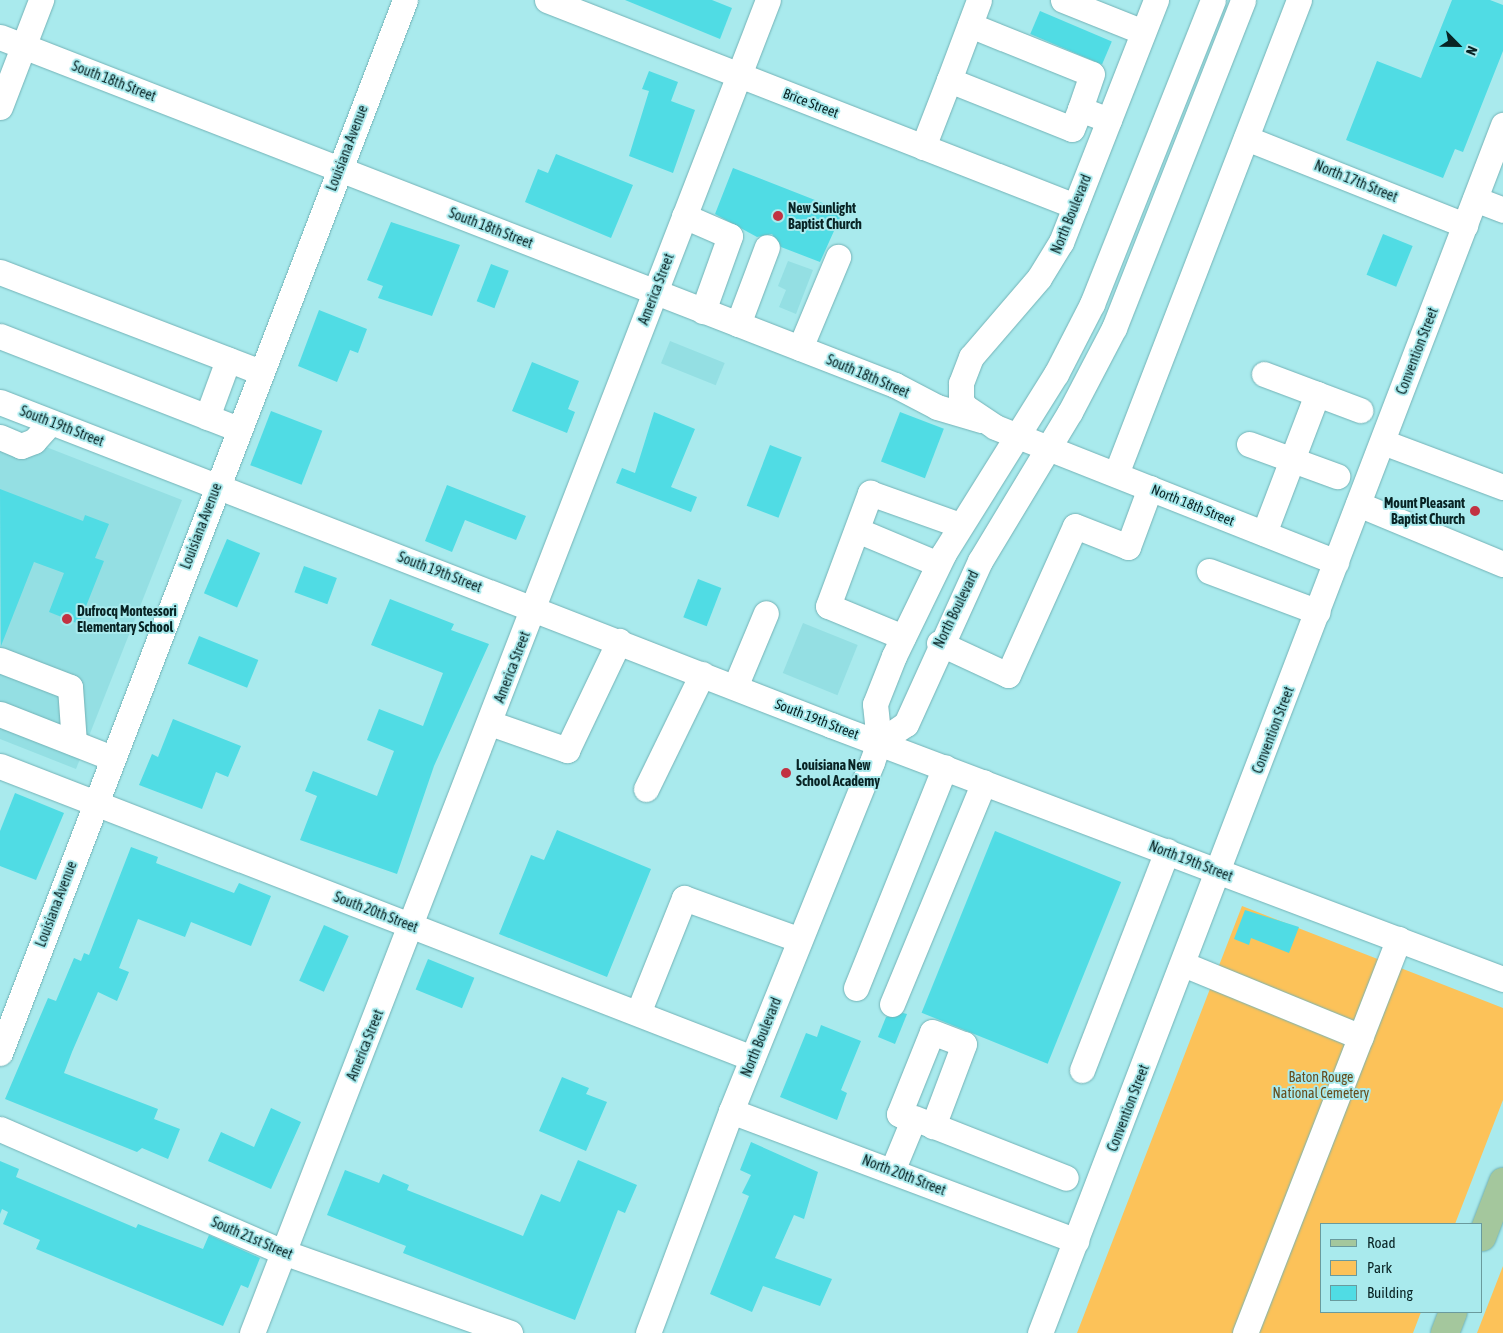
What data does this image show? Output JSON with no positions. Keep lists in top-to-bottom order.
{
  "streets": {
    "street": [
      "South 18th Street",
      "Brice Street",
      "Louisiana Avenue",
      "North 17th Street",
      "North Boulevard",
      "America Street",
      "Convention Street",
      "South 19th Street",
      "North 18th Street",
      "North 19th Street",
      "South 20th Street",
      "North 20th Street",
      "South 21st Street"
    ]
  },
  "crossings": [
    ["South 18th Street", "Louisiana Avenue"],
    ["South 18th Street", "North Boulevard"],
    ["South 18th Street", "America Street"],
    ["Brice Street", "North Boulevard"],
    ["Brice Street", "America Street"],
    ["Louisiana Avenue", "South 19th Street"],
    ["Louisiana Avenue", "South 20th Street"],
    ["North 17th Street", "Convention Street"],
    ["North Boulevard", "South 19th Street"],
    ["North Boulevard", "North 18th Street"],
    ["North Boulevard", "North 19th Street"],
    ["North Boulevard", "South 20th Street"],
    ["North Boulevard", "North 20th Street"],
    ["America Street", "South 19th Street"],
    ["America Street", "South 20th Street"],
    ["America Street", "South 21st Street"],
    ["Convention Street", "North 18th Street"],
    ["Convention Street", "North 19th Street"],
    ["Convention Street", "North 20th Street"],
    ["South 19th Street", "North 19th Street"]
  ],
  "parks": ["Baton Rouge National Cemetery"],
  "places": [
    "New Sunlight Baptist Church",
    "Mount Pleasant Baptist Church",
    "Dufrocq Montessori Elementary School",
    "Louisiana New School Academy"
  ],
  "legend": ["Road", "Park", "Building"],
  "north": "bottom right"
}
